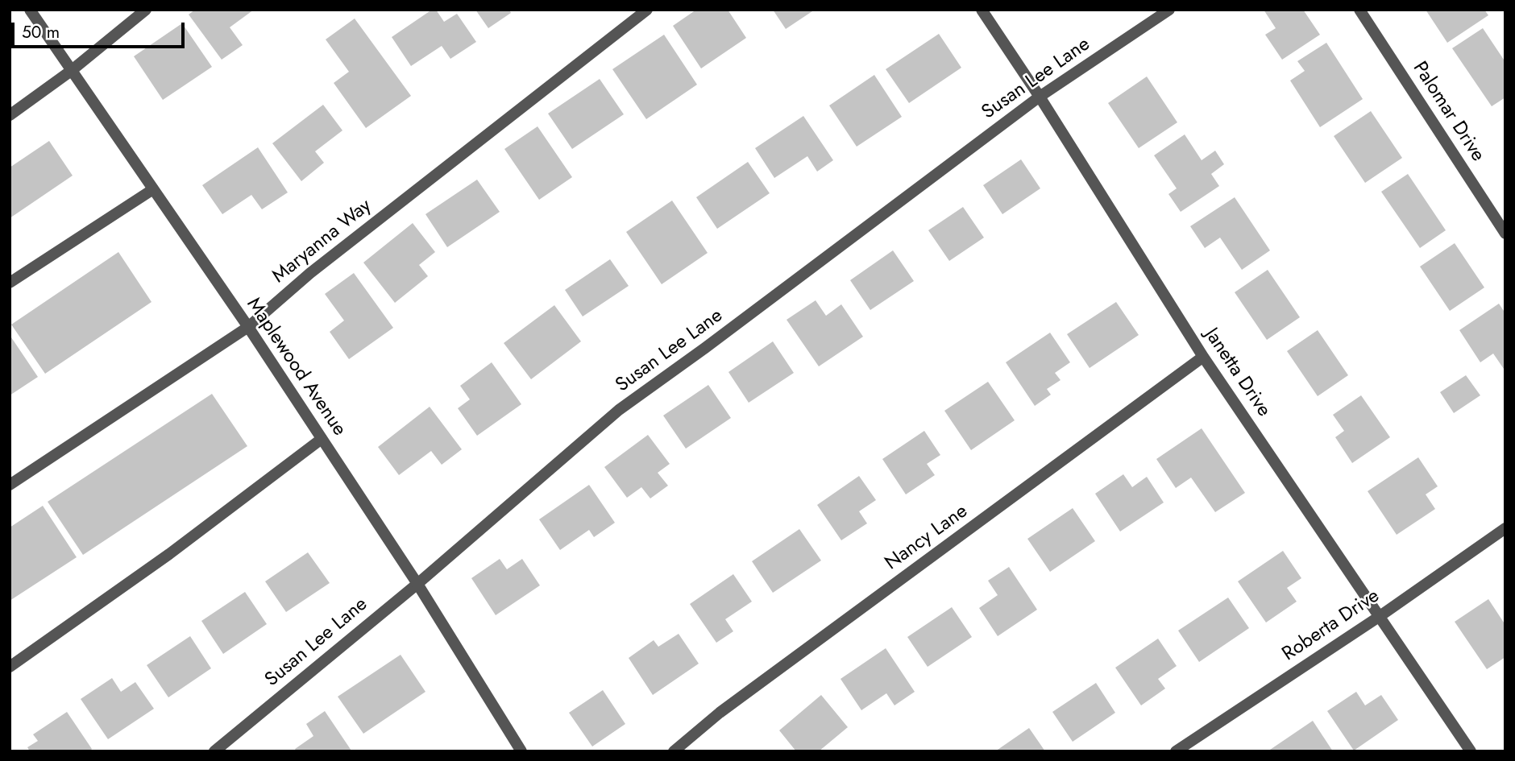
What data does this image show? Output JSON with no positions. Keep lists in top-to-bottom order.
{
  "streets": {
    "street": [
      "Susan Lee Lane",
      "Palomar Drive",
      "Maryanna Way",
      "Maplewood Avenue",
      "Janetta Drive",
      "Nancy Lane",
      "Roberta Drive"
    ]
  },
  "crossings": [
    ["Susan Lee Lane", "Maplewood Avenue"],
    ["Susan Lee Lane", "Janetta Drive"],
    ["Maryanna Way", "Maplewood Avenue"],
    ["Janetta Drive", "Nancy Lane"],
    ["Janetta Drive", "Roberta Drive"]
  ],
  "scale_bar": "50 m"
}
